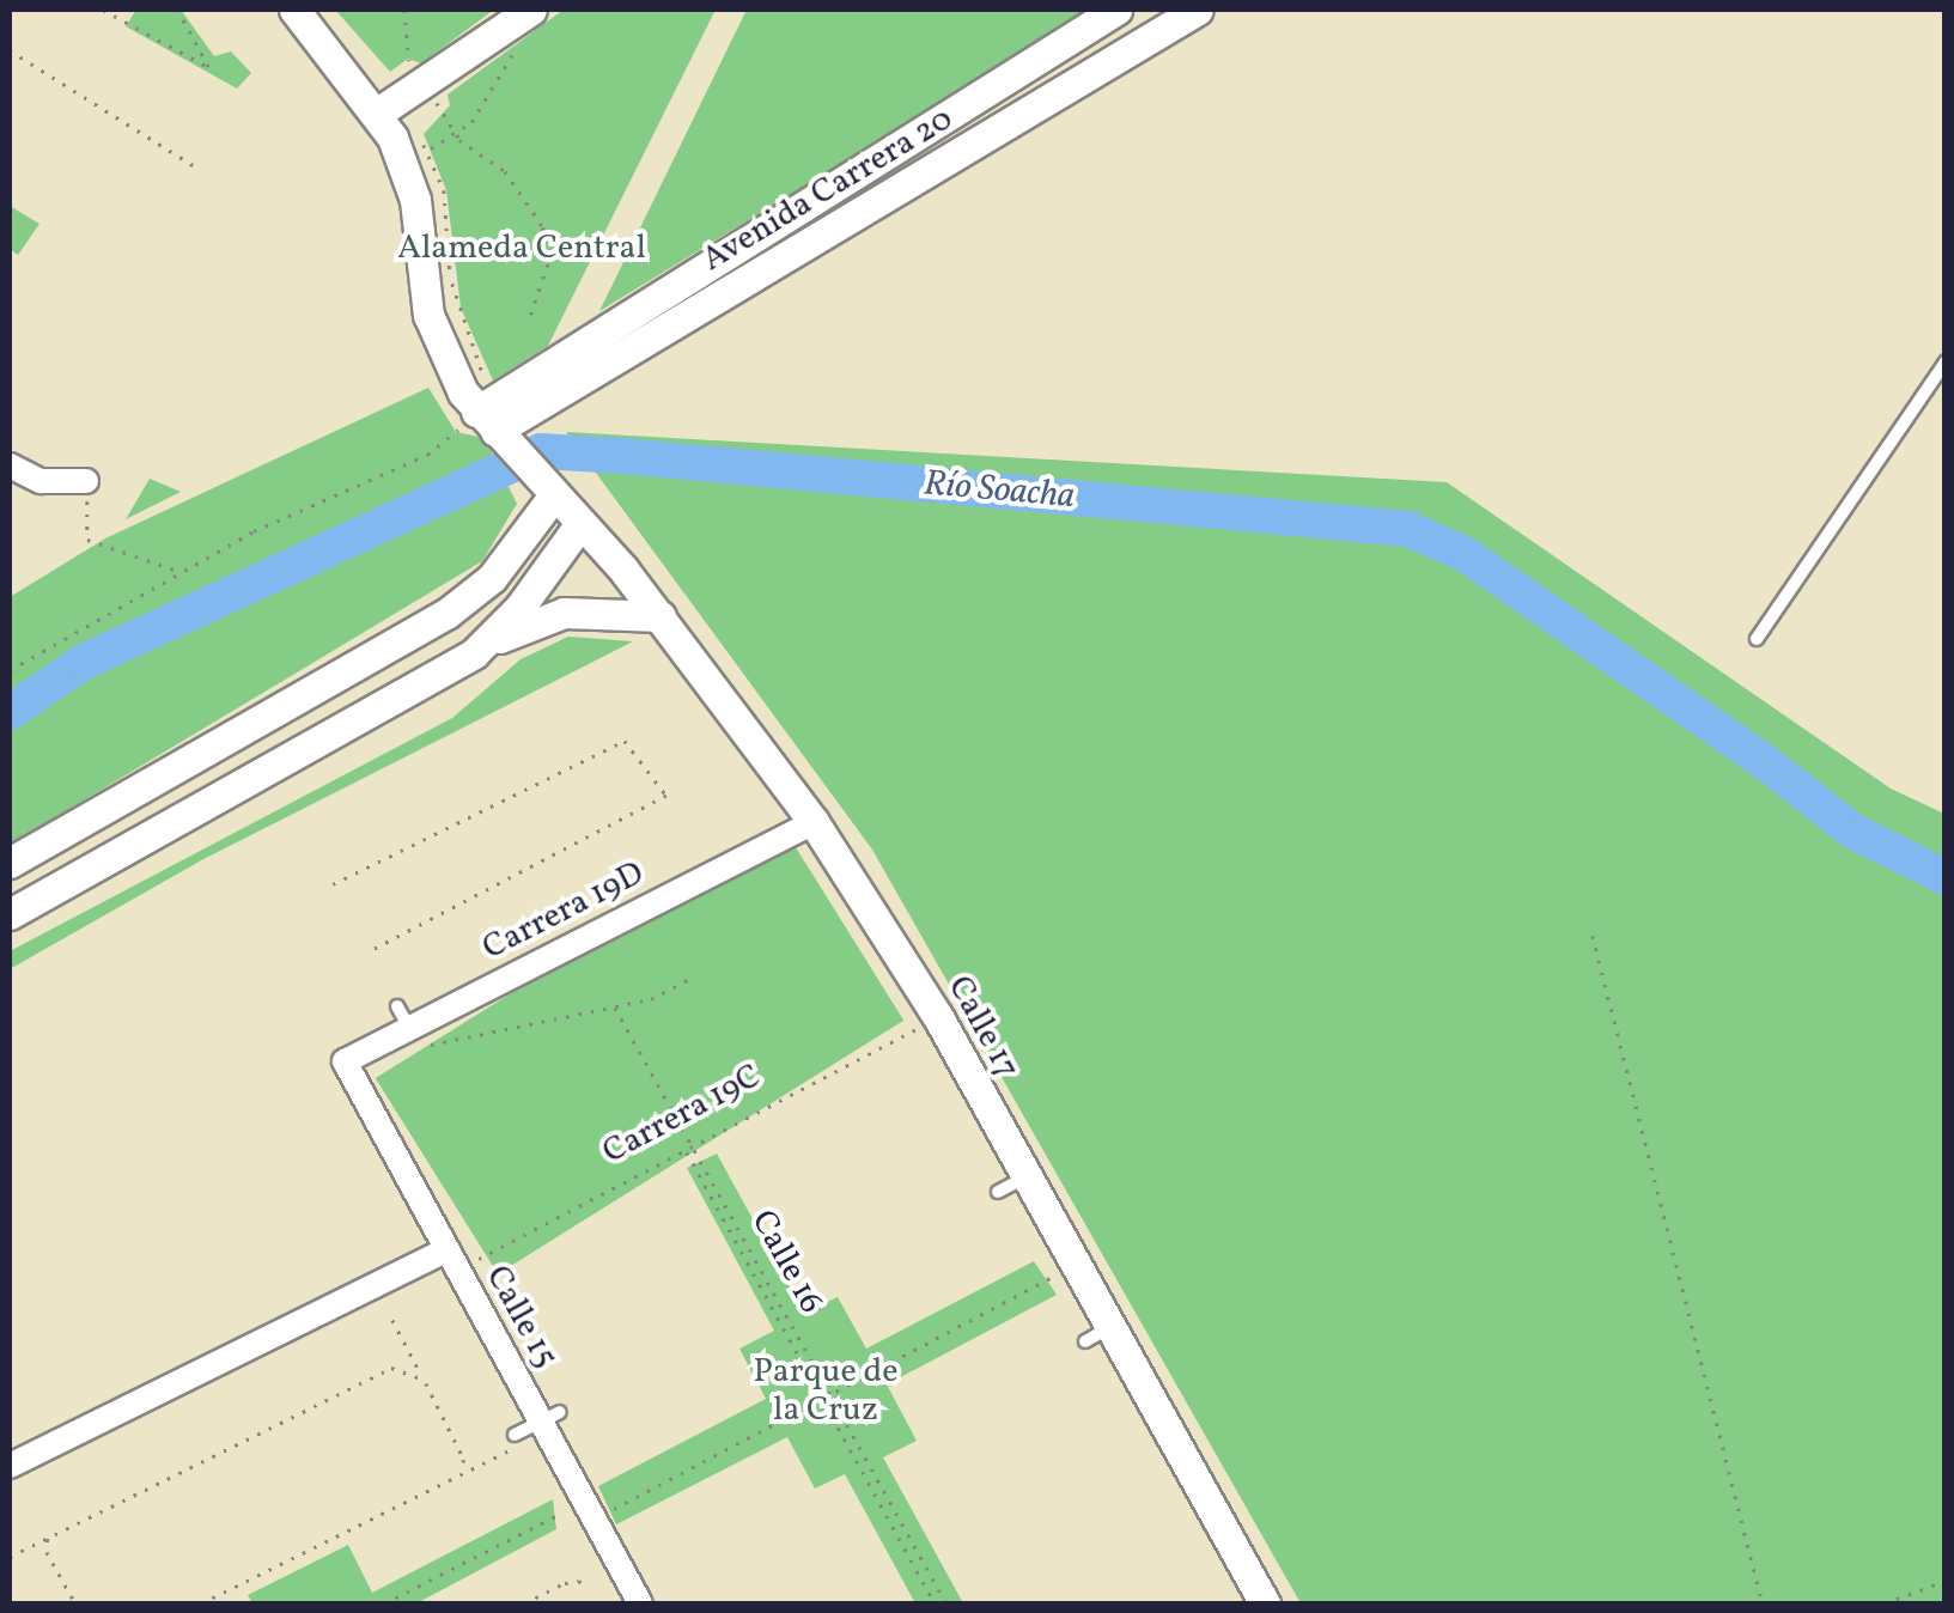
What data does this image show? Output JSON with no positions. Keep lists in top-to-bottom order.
{
  "streets": {
    "street": [
      "Avenida Carrera 20",
      "Carrera 19D",
      "Calle 17",
      "Calle 15"
    ],
    "path": ["Carrera 19C", "Calle 16"]
  },
  "crossings": [
    ["Avenida Carrera 20", "Calle 17"],
    ["Carrera 19D", "Calle 17"],
    ["Carrera 19D", "Calle 15"],
    ["Calle 17", "Carrera 19C"],
    ["Carrera 19C", "Calle 16"],
    ["Carrera 19C", "Calle 15"]
  ],
  "water": ["Río Soacha"],
  "parks": ["Alameda Central", "Parque de la Cruz"]
}
